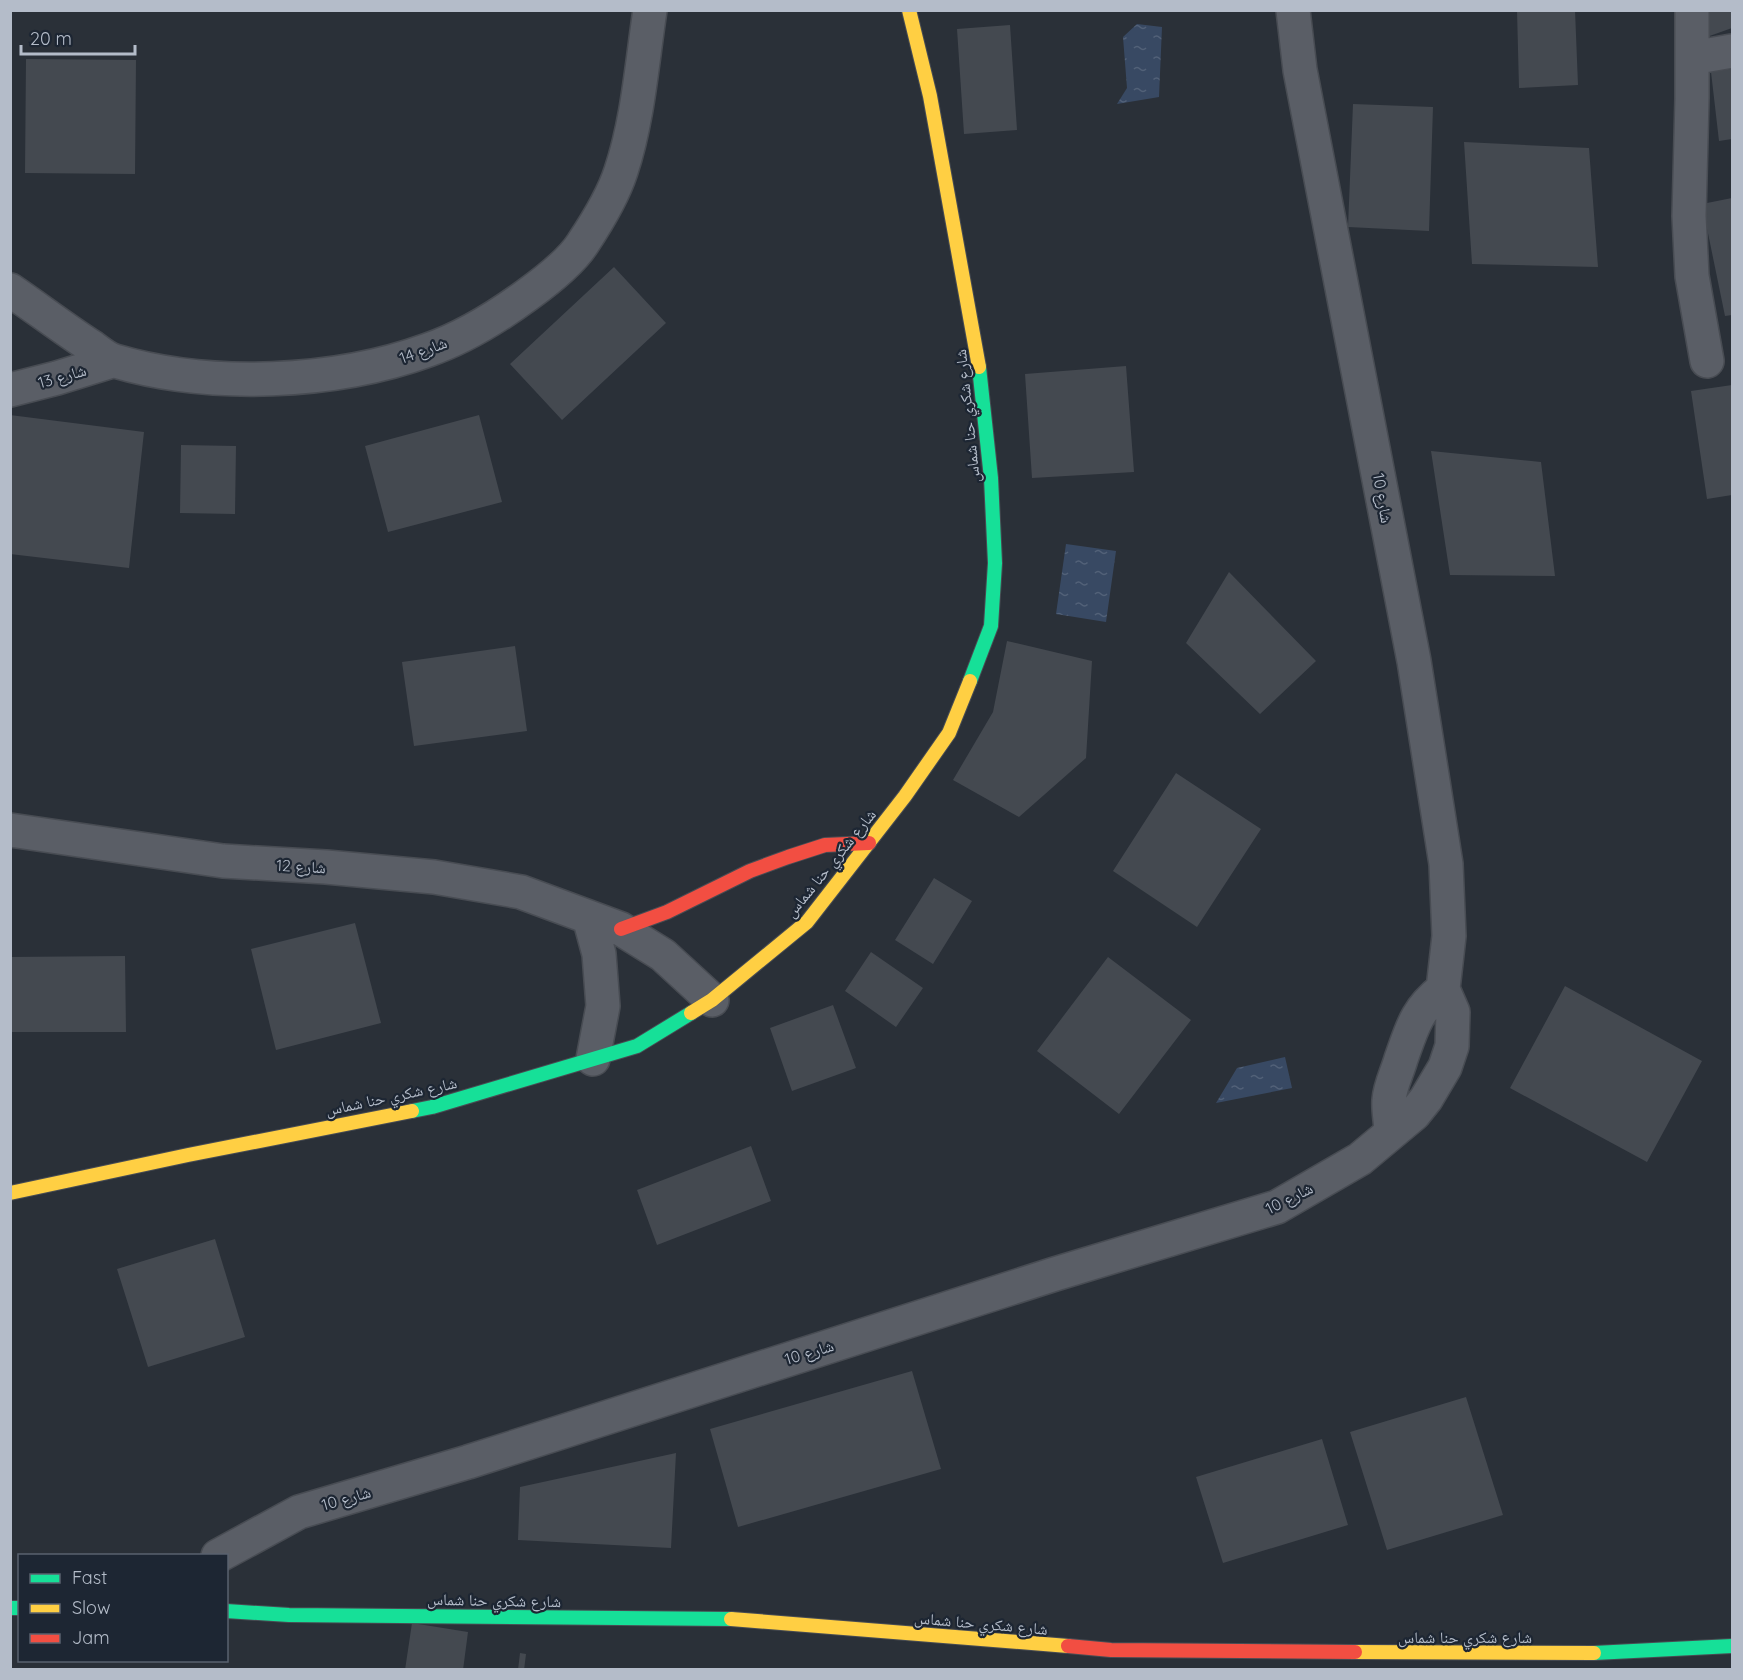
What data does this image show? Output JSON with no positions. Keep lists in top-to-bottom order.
{
  "streets": {
    "street": [
      "شارع 14",
      "شارع 13",
      "شارع شكري حنا شماس",
      "شارع 10",
      "شارع 12"
    ]
  },
  "crossings": [
    ["شارع 14", "شارع 13"],
    ["شارع شكري حنا شماس", "شارع 12"]
  ],
  "legend": ["Fast", "Slow", "Jam"],
  "scale_bar": "20 m"
}
